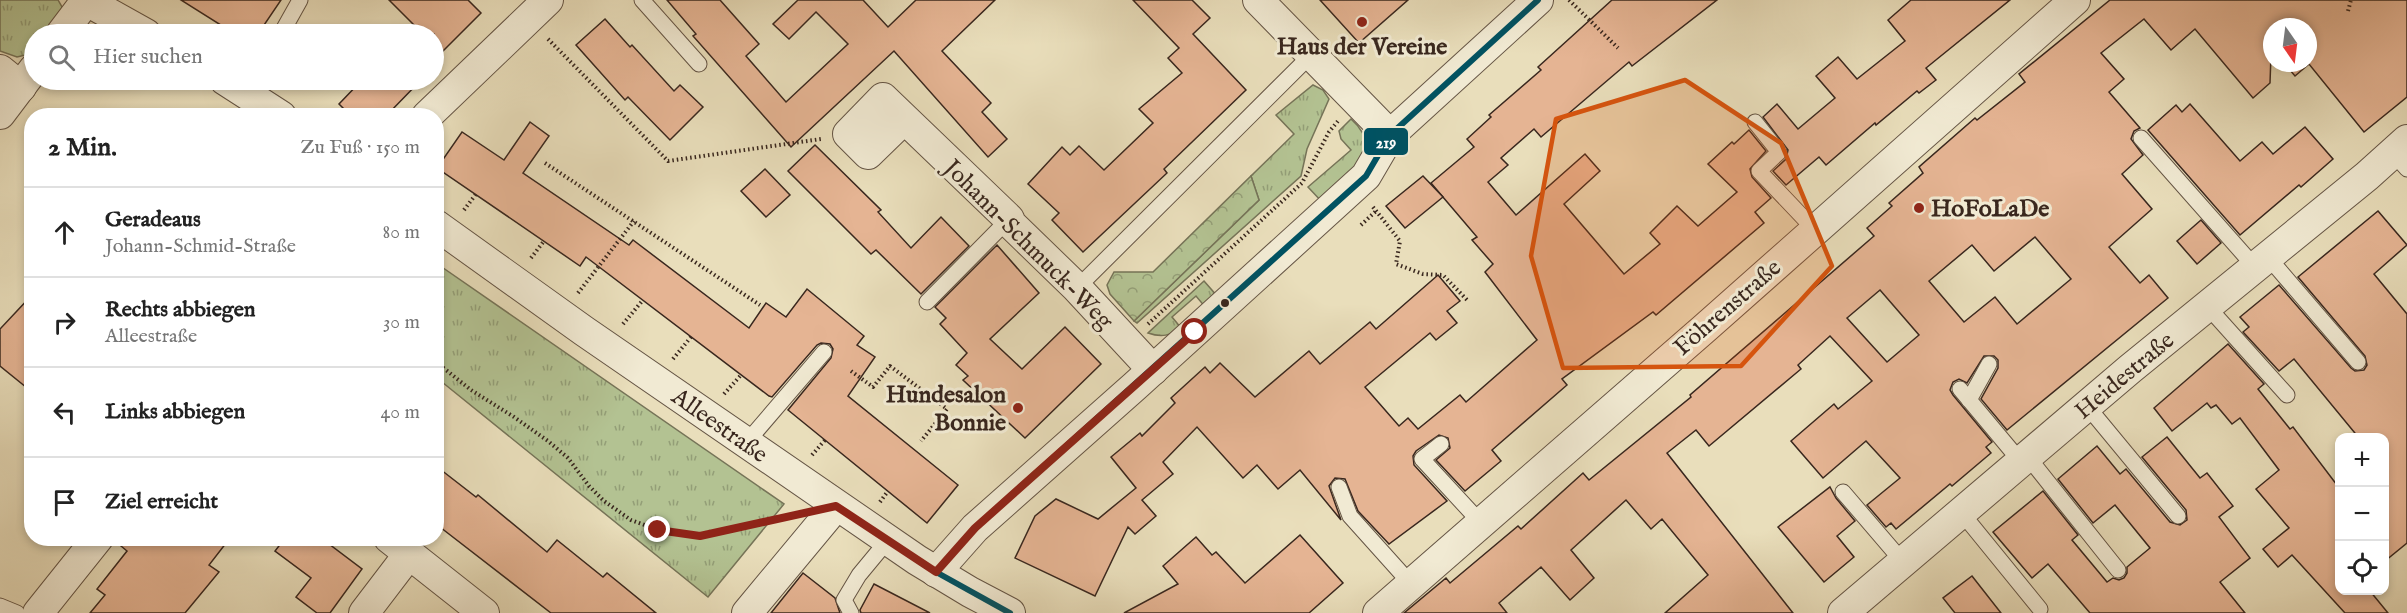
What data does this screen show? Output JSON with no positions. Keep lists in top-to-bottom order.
{
  "streets": {
    "street": [
      "Johann-Schmuck-Weg",
      "Föhrenstraße",
      "Heidestraße",
      "Alleestraße"
    ]
  },
  "places": ["Haus der Vereine", "HoFoLaDe", "Hundesalon Bonnie"],
  "lines": ["transit line 219"],
  "north": "bottom",
  "page": {
    "search": "Hier suchen",
    "heading": ["2 Min.", "Zu Fuß · 150 m"],
    "list": [
      ["Geradeaus", "Johann-Schmid-Straße", "80 m"],
      ["Rechts abbiegen", "Alleestraße", "30 m"],
      ["Links abbiegen", "40 m"],
      "Ziel erreicht"
    ],
    "map_buttons": ["+", "−"]
  }
}
